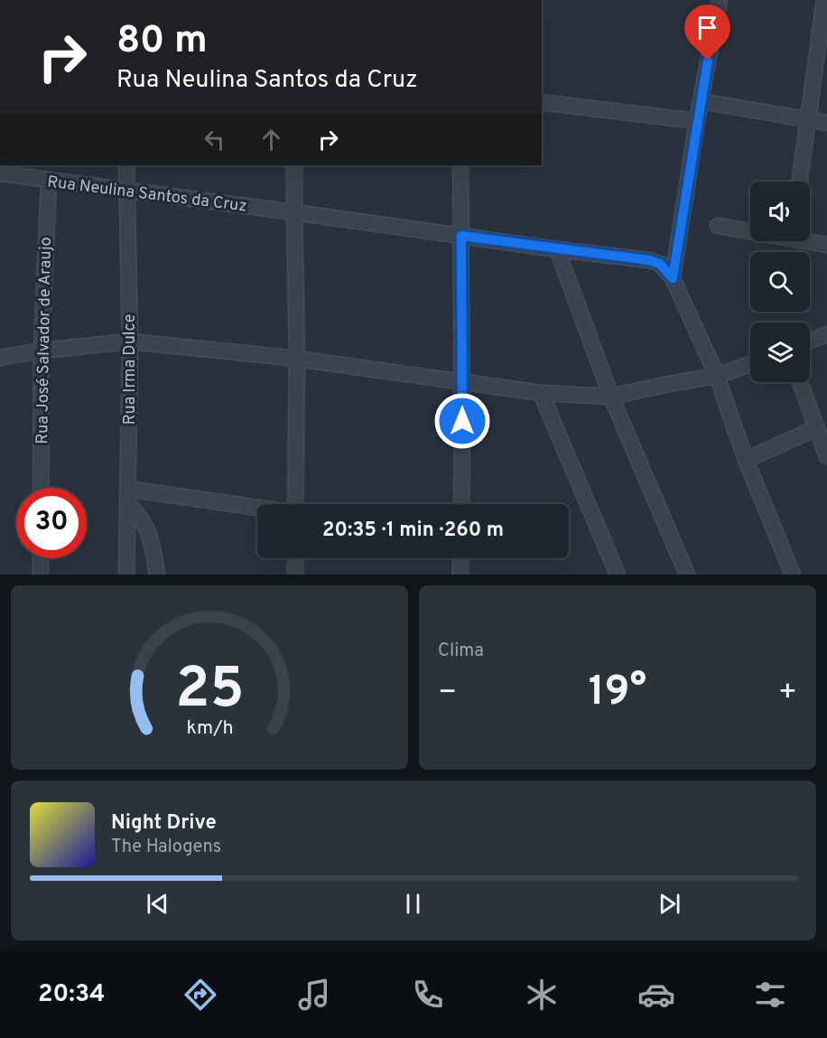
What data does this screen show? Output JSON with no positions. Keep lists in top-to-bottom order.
{
  "streets": {
    "street": ["Rua Neulina Santos da Cruz", "Rua José Salvador de Araujo", "Rua Irma Dulce"]
  },
  "crossings": [
    ["Rua Neulina Santos da Cruz", "Rua José Salvador de Araujo"],
    ["Rua Neulina Santos da Cruz", "Rua Irma Dulce"]
  ],
  "page": {
    "turn": ["80 m", "Rua Neulina Santos da Cruz"],
    "limit": "30",
    "trip": "20:35 · 1 min · 260 m",
    "tile": "Clima",
    "heat": ["−", "19°", "+"],
    "song": ["Night Drive", "The Halogens"],
    "tabs": "20:34",
    "gauge": ["25", "km/h"]
  }
}
